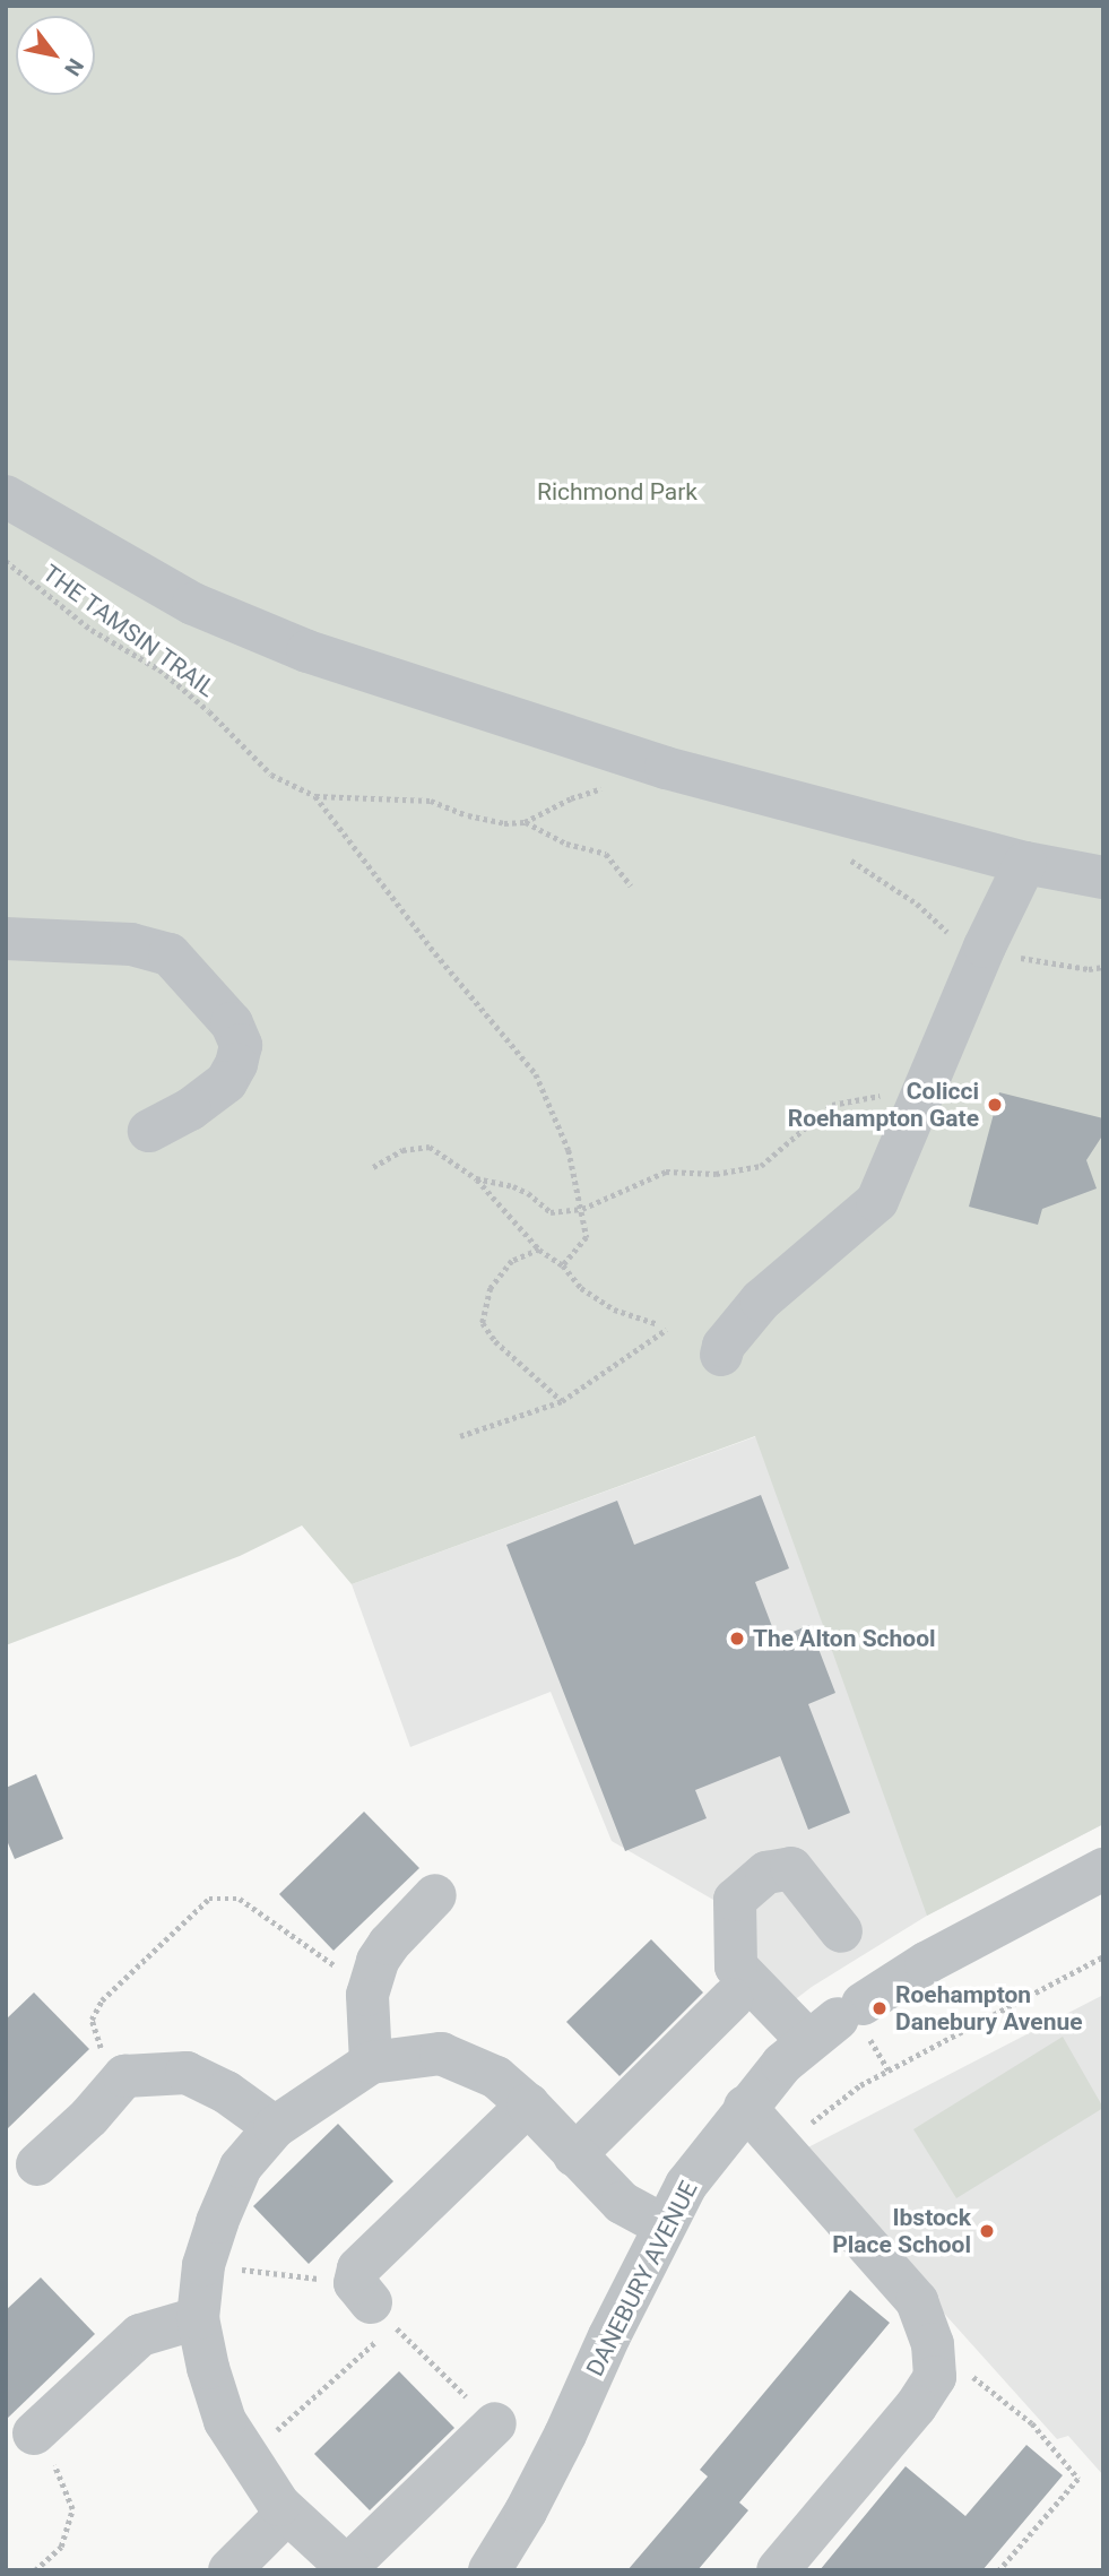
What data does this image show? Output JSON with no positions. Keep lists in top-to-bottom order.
{
  "streets": {
    "street": ["DANEBURY AVENUE"],
    "path": ["THE TAMSIN TRAIL"]
  },
  "parks": ["Richmond Park"],
  "places": [
    "Colicci Roehampton Gate",
    "The Alton School",
    "Roehampton Danebury Avenue",
    "Ibstock Place School"
  ],
  "north": "bottom right"
}
